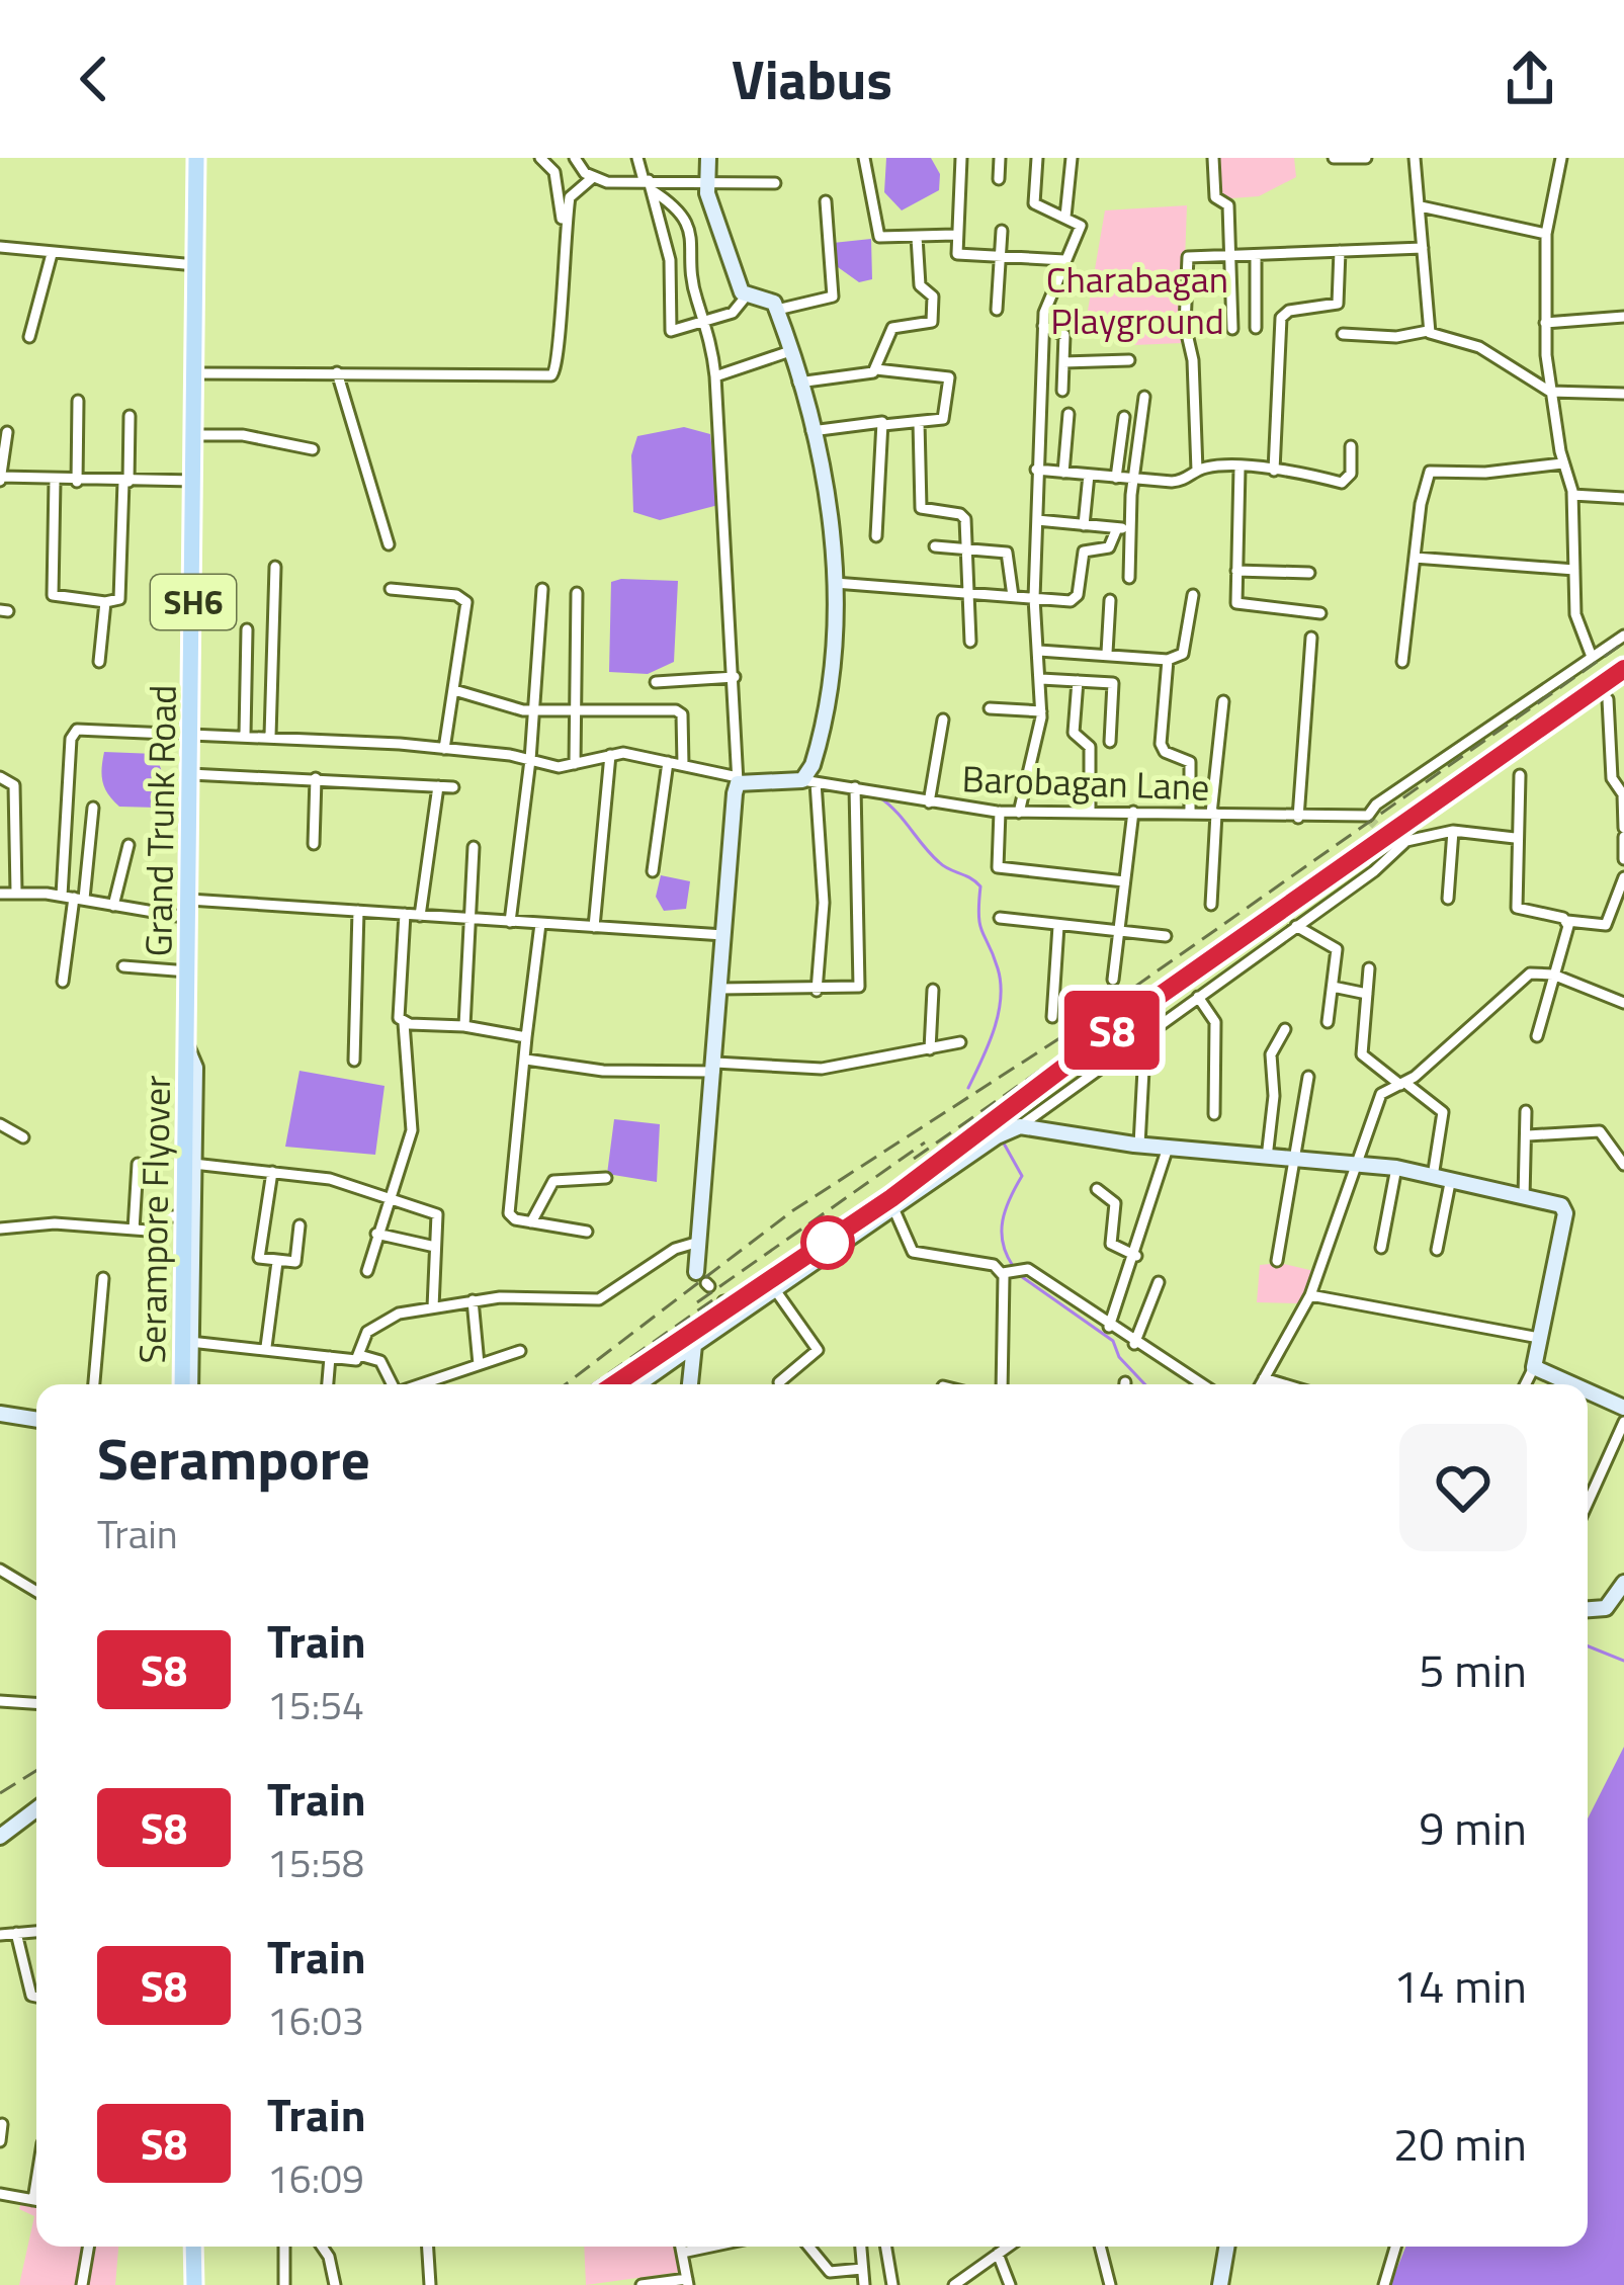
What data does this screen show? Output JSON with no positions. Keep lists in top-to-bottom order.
{
  "streets": {
    "main road": ["SH6", "Grand Trunk Road", "Serampore Flyover"],
    "street": ["Barobagan Lane"]
  },
  "crossings": [
    ["Grand Trunk Road", "Serampore Flyover"]
  ],
  "parks": ["Charabagan Playground"],
  "page": {
    "header": "Viabus",
    "on_map": "S8",
    "heading": ["Serampore", "Train"],
    "list": [
      {
        "mark": "S8",
        "name": "Train",
        "note": "15:54",
        "value": "5 min"
      },
      {
        "mark": "S8",
        "name": "Train",
        "note": "15:58",
        "value": "9 min"
      },
      {
        "mark": "S8",
        "name": "Train",
        "note": "16:03",
        "value": "14 min"
      },
      {
        "mark": "S8",
        "name": "Train",
        "note": "16:09",
        "value": "20 min"
      }
    ]
  }
}
